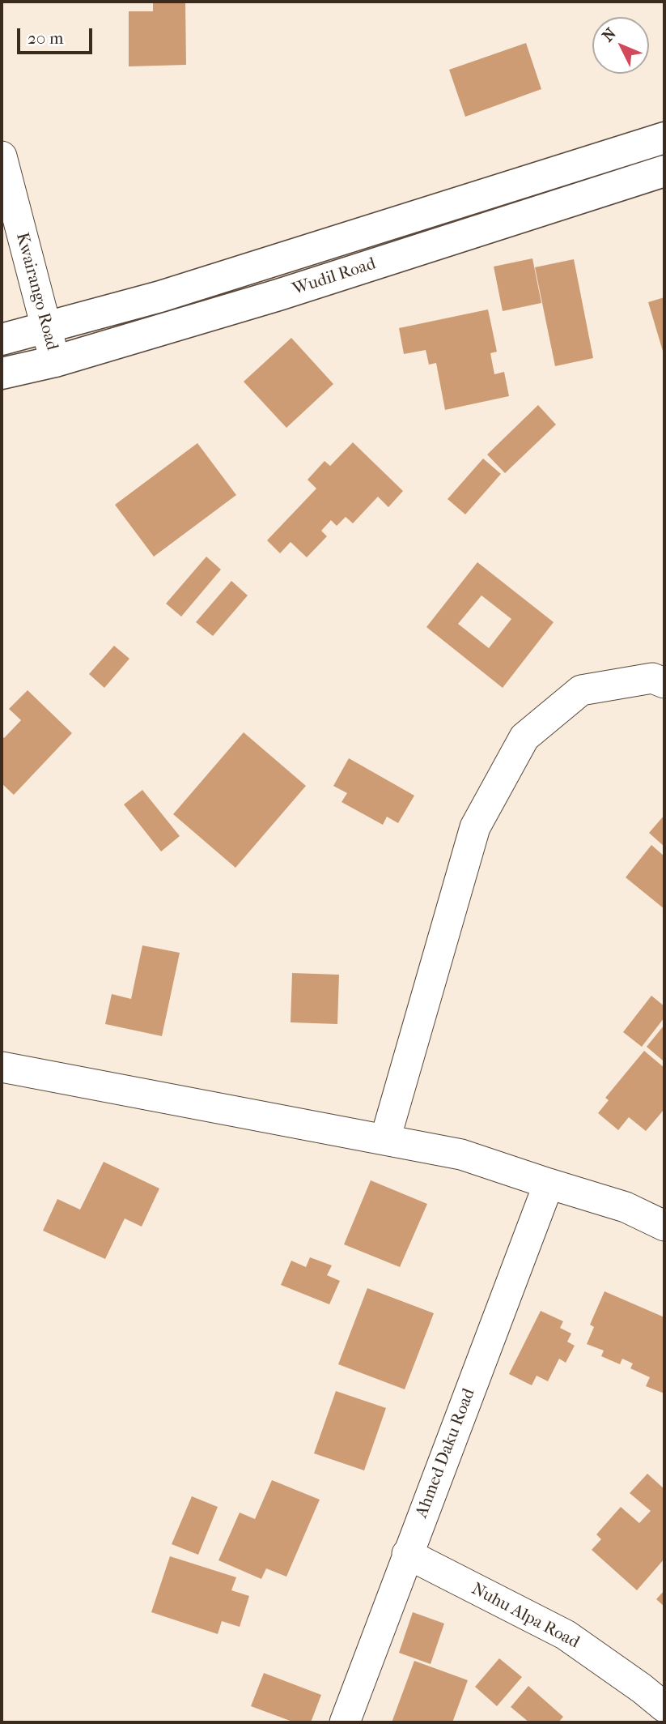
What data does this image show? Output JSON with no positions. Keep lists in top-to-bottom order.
{
  "streets": {
    "main road": ["Wudil Road"],
    "street": ["Kwairango Road", "Ahmed Daku Road", "Nuhu Alpa Road"]
  },
  "crossings": [
    ["Wudil Road", "Kwairango Road"],
    ["Ahmed Daku Road", "Nuhu Alpa Road"]
  ],
  "scale_bar": "20 m",
  "north": "top left"
}
